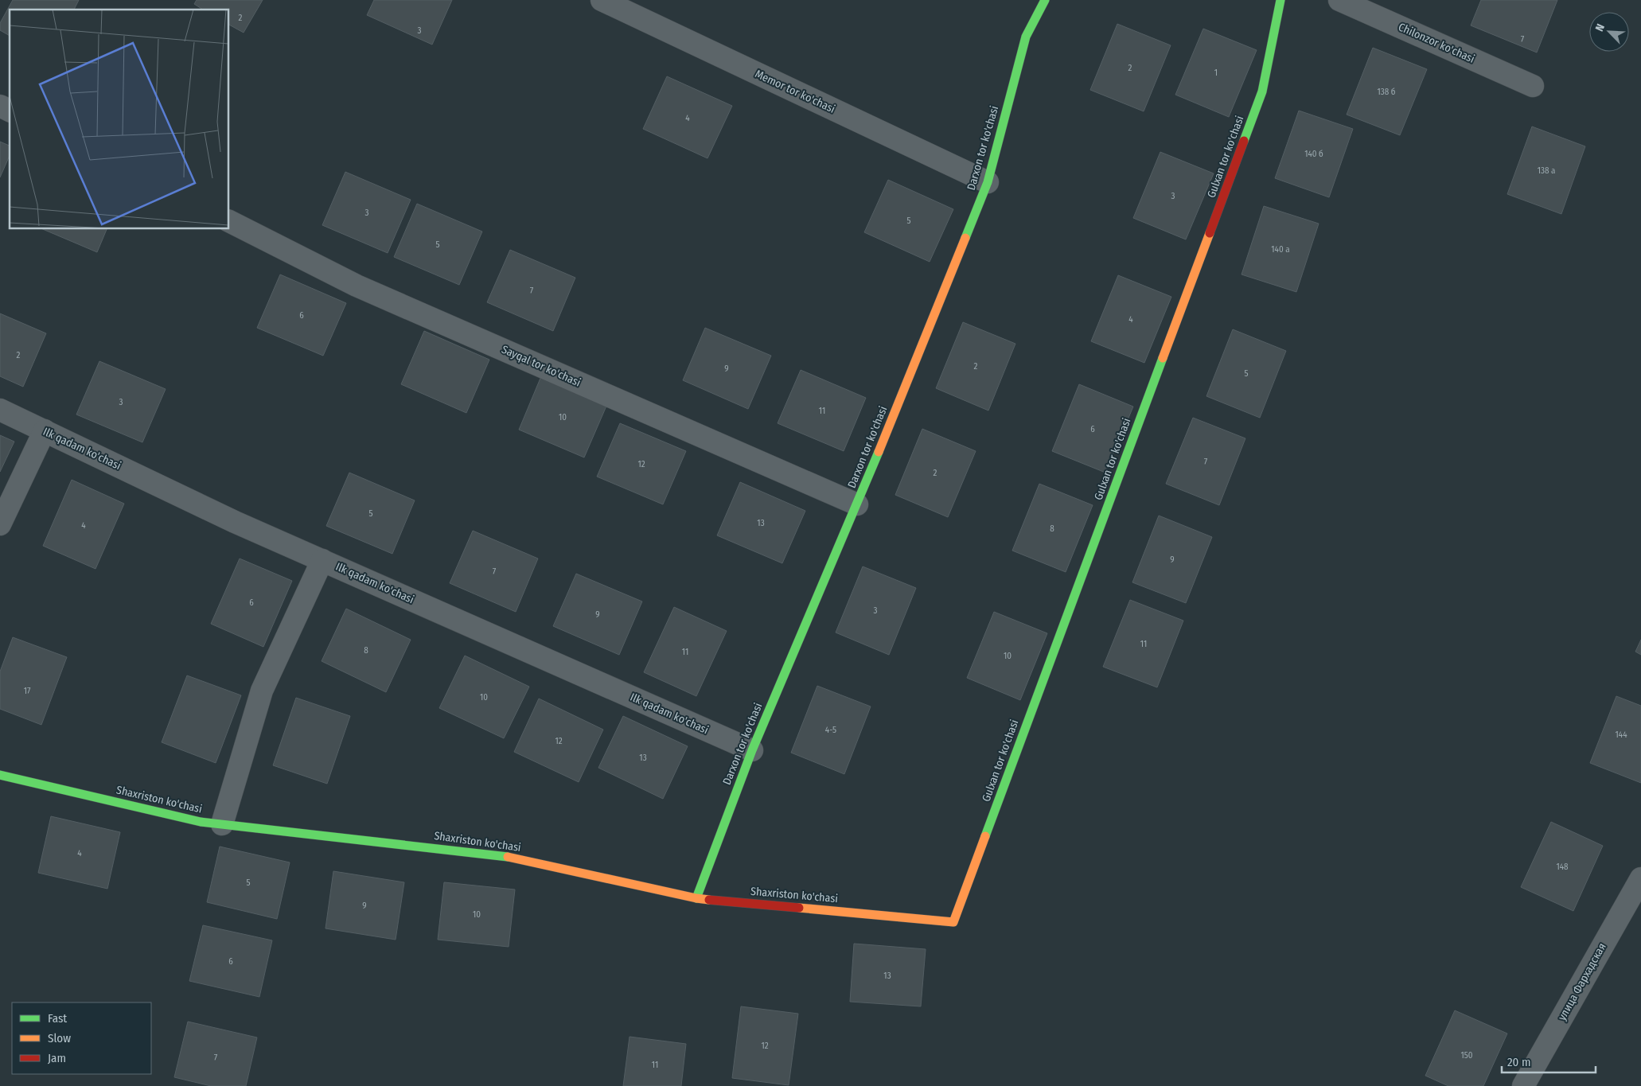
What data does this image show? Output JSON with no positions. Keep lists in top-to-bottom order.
{
  "streets": {
    "street": [
      "Chilonzor ko'chasi",
      "Memor tor ko'chasi",
      "Darxon tor ko'chasi",
      "Gulxan tor ko'chasi",
      "Sayqal tor ko'chasi",
      "Ilk qadam ko'chasi",
      "Shaxriston ko'chasi",
      "улица Фархадская"
    ]
  },
  "crossings": [
    ["Memor tor ko'chasi", "Darxon tor ko'chasi"],
    ["Darxon tor ko'chasi", "Sayqal tor ko'chasi"],
    ["Darxon tor ko'chasi", "Ilk qadam ko'chasi"],
    ["Darxon tor ko'chasi", "Shaxriston ko'chasi"],
    ["Gulxan tor ko'chasi", "Shaxriston ko'chasi"]
  ],
  "house_numbers": [
    "2",
    "3",
    "7",
    "2",
    "1",
    "138 б",
    "4",
    "140 б",
    "138 а",
    "3",
    "3",
    "5",
    "5",
    "140 а",
    "7",
    "6",
    "4",
    "2",
    "2",
    "9",
    "5",
    "3",
    "11",
    "10",
    "6",
    "7",
    "12",
    "2",
    "5",
    "13",
    "4",
    "8",
    "9",
    "7",
    "6",
    "3",
    "9",
    "11",
    "8",
    "11",
    "10",
    "17",
    "10",
    "4-5",
    "144",
    "12",
    "13",
    "4",
    "148",
    "5",
    "9",
    "10",
    "6",
    "13",
    "12",
    "150",
    "7",
    "11"
  ],
  "legend": ["Fast", "Slow", "Jam"],
  "scale_bar": "20 m",
  "north": "top left"
}
